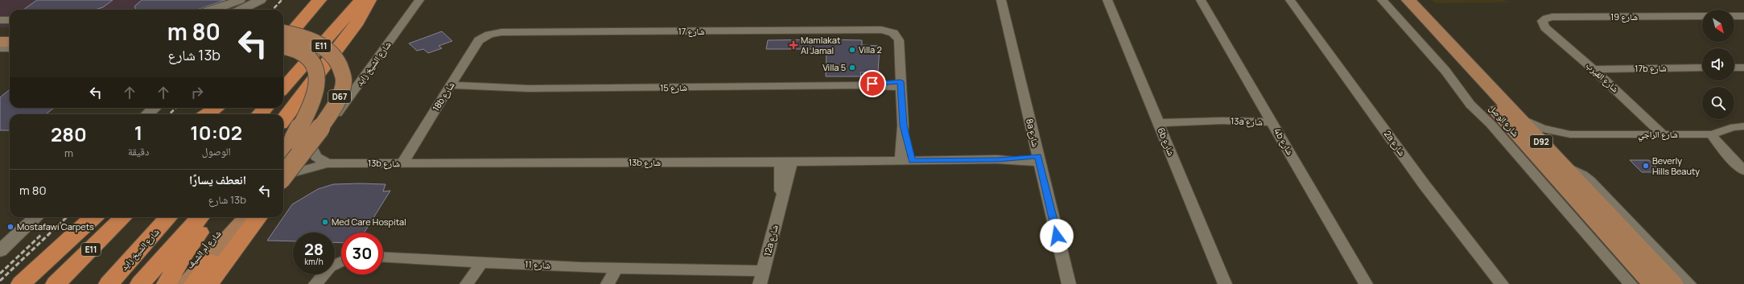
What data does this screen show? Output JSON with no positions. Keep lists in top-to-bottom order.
{
  "streets": {
    "highway": ["E11", "شارع الشيخ زايد"],
    "main road": [
      "D67",
      "شارع الوصل",
      "D92",
      "شارع أم الشيف"
    ],
    "street": [
      "شارع 19",
      "شارع 17",
      "17b شارع",
      "شارع القيرب",
      "شارع 15",
      "18b شارع",
      "13a شارع",
      "8a شارع",
      "شارع الراجي",
      "6b شارع",
      "4b شارع",
      "2a شارع",
      "13b شارع",
      "12a شارع",
      "شارع 11"
    ]
  },
  "crossings": [
    ["شارع 19", "شارع القيرب"],
    ["شارع 17", "شارع 15"],
    ["شارع 17", "18b شارع"],
    ["شارع الشيخ زايد", "D67"],
    ["شارع الشيخ زايد", "13b شارع"],
    ["17b شارع", "شارع القيرب"],
    ["شارع القيرب", "شارع الراجي"],
    ["شارع 15", "18b شارع"],
    ["D67", "13b شارع"],
    ["18b شارع", "13b شارع"],
    ["شارع الوصل", "شارع الراجي"],
    ["13a شارع", "6b شارع"],
    ["13a شارع", "4b شارع"],
    ["8a شارع", "13b شارع"],
    ["13b شارع", "12a شارع"],
    ["12a شارع", "شارع 11"]
  ],
  "places": {
    "health": ["Mamlakat Al Jamal"],
    "other": [
      "Villa 2",
      "Villa 5",
      "Beverly Hills Beauty",
      "Med Care Hospital",
      "Mostafawi Carpets"
    ]
  },
  "north": "bottom right",
  "page": {
    "turn": ["80 m", "13b شارع"],
    "eta": [
      "10:02",
      "الوصول",
      "1",
      "دقيقة",
      "280",
      "m"
    ],
    "list": [
      {
        "name": "انعطف يسارًا",
        "note": "13b شارع",
        "value": "80 m"
      }
    ],
    "speed": "28 km/h",
    "limit": "30"
  }
}
